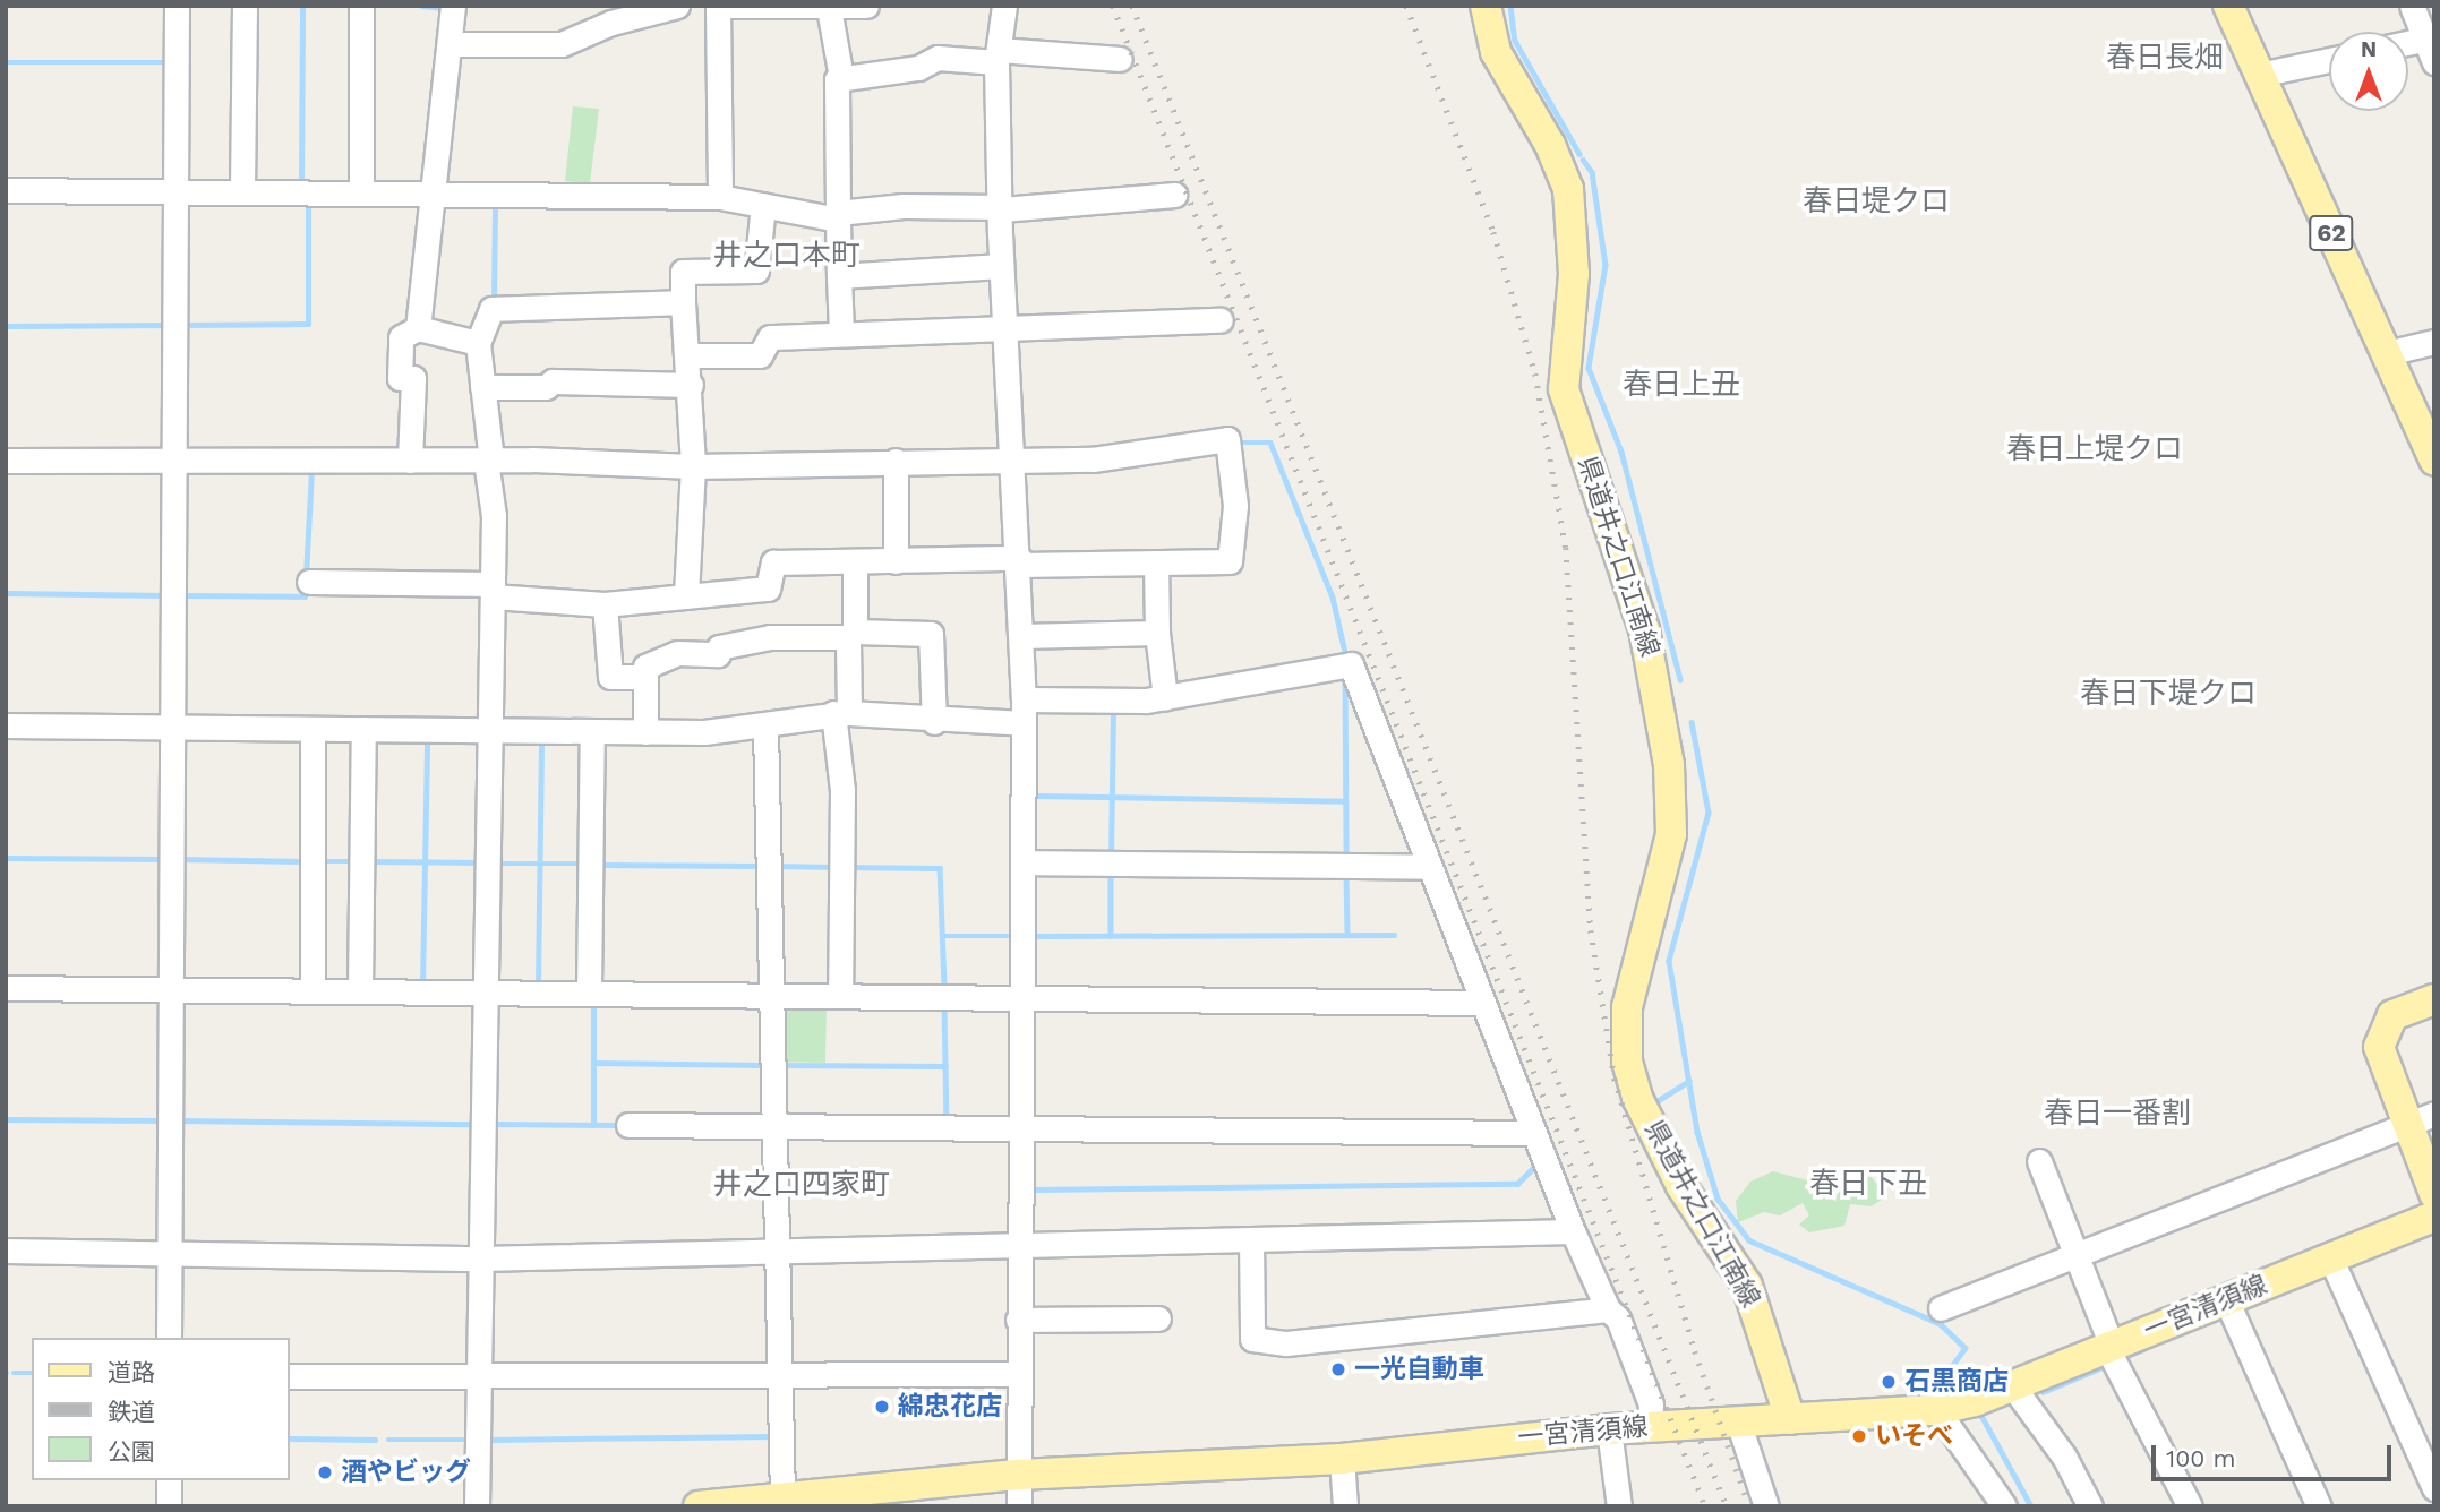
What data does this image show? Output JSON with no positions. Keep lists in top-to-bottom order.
{
  "streets": {
    "main road": ["62", "県道井之口江南線", "一宮清須線"]
  },
  "crossings": [
    ["県道井之口江南線", "一宮清須線"]
  ],
  "districts": [
    "春日長畑",
    "春日堤クロ",
    "井之口本町",
    "春日上丑",
    "春日上堤クロ",
    "春日下堤クロ",
    "春日一番割",
    "春日下丑",
    "井之口四家町"
  ],
  "places": [
    "一光自動車",
    "石黒商店",
    "綿忠花店",
    "いそべ",
    "酒やビッグ"
  ],
  "legend": ["道路", "鉄道", "公園"],
  "scale_bar": "100 m",
  "north": "top"
}
